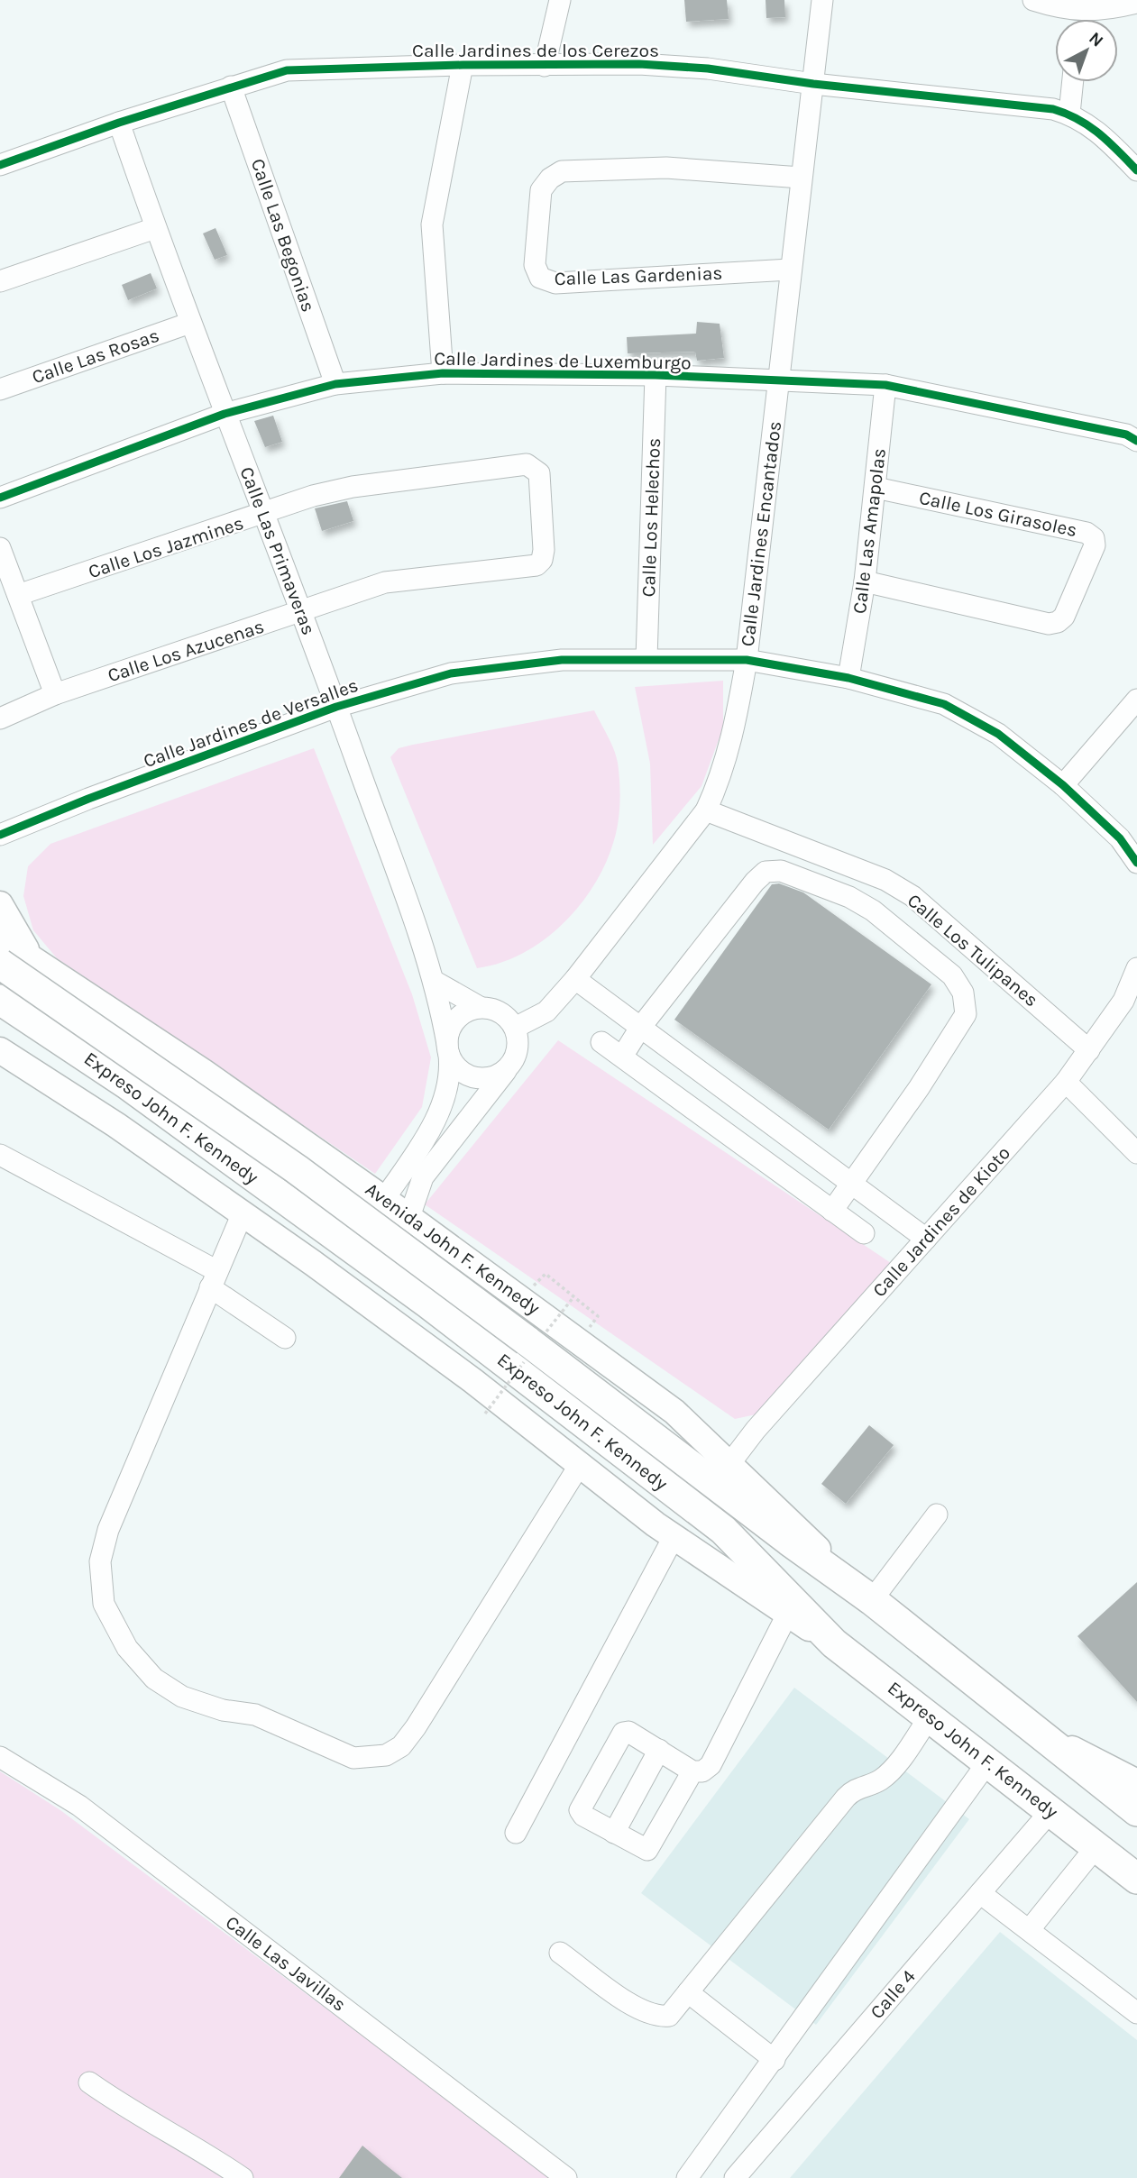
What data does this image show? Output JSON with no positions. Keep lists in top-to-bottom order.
{
  "streets": {
    "highway": ["Expreso John F. Kennedy"],
    "main road": ["Avenida John F. Kennedy"],
    "street": [
      "Calle Jardines de los Cerezos",
      "Calle Las Begonias",
      "Calle Las Gardenias",
      "Calle Las Rosas",
      "Calle Jardines de Luxemburgo",
      "Calle Los Girasoles",
      "Calle Los Helechos",
      "Calle Las Amapolas",
      "Calle Jardines Encantados",
      "Calle Los Jazmines",
      "Calle Las Primaveras",
      "Calle Los Azucenas",
      "Calle Jardines de Versalles",
      "Calle Los Tulipanes",
      "Calle Jardines de Kioto",
      "Calle Las Javillas",
      "Calle 4"
    ]
  },
  "crossings": [
    ["Calle Jardines de los Cerezos", "Calle Las Begonias"],
    ["Calle Jardines de los Cerezos", "Calle Jardines Encantados"],
    ["Calle Jardines de los Cerezos", "Calle Las Primaveras"],
    ["Calle Las Begonias", "Calle Jardines de Luxemburgo"],
    ["Calle Las Gardenias", "Calle Jardines Encantados"],
    ["Calle Las Rosas", "Calle Las Primaveras"],
    ["Calle Jardines de Luxemburgo", "Calle Los Helechos"],
    ["Calle Jardines de Luxemburgo", "Calle Las Amapolas"],
    ["Calle Jardines de Luxemburgo", "Calle Jardines Encantados"],
    ["Calle Jardines de Luxemburgo", "Calle Las Primaveras"],
    ["Calle Los Girasoles", "Calle Las Amapolas"],
    ["Calle Los Helechos", "Calle Jardines de Versalles"],
    ["Calle Las Amapolas", "Calle Jardines de Versalles"],
    ["Calle Jardines Encantados", "Calle Las Primaveras"],
    ["Calle Jardines Encantados", "Calle Jardines de Versalles"],
    ["Calle Jardines Encantados", "Calle Los Tulipanes"],
    ["Calle Los Jazmines", "Calle Las Primaveras"],
    ["Calle Los Jazmines", "Calle Los Azucenas"],
    ["Calle Las Primaveras", "Calle Los Azucenas"],
    ["Calle Las Primaveras", "Calle Jardines de Versalles"],
    ["Calle Las Primaveras", "Avenida John F. Kennedy"],
    ["Calle Los Tulipanes", "Calle Jardines de Kioto"],
    ["Expreso John F. Kennedy", "Avenida John F. Kennedy"],
    ["Expreso John F. Kennedy", "Calle 4"],
    ["Calle Jardines de Kioto", "Avenida John F. Kennedy"]
  ],
  "north": "top right"
}
